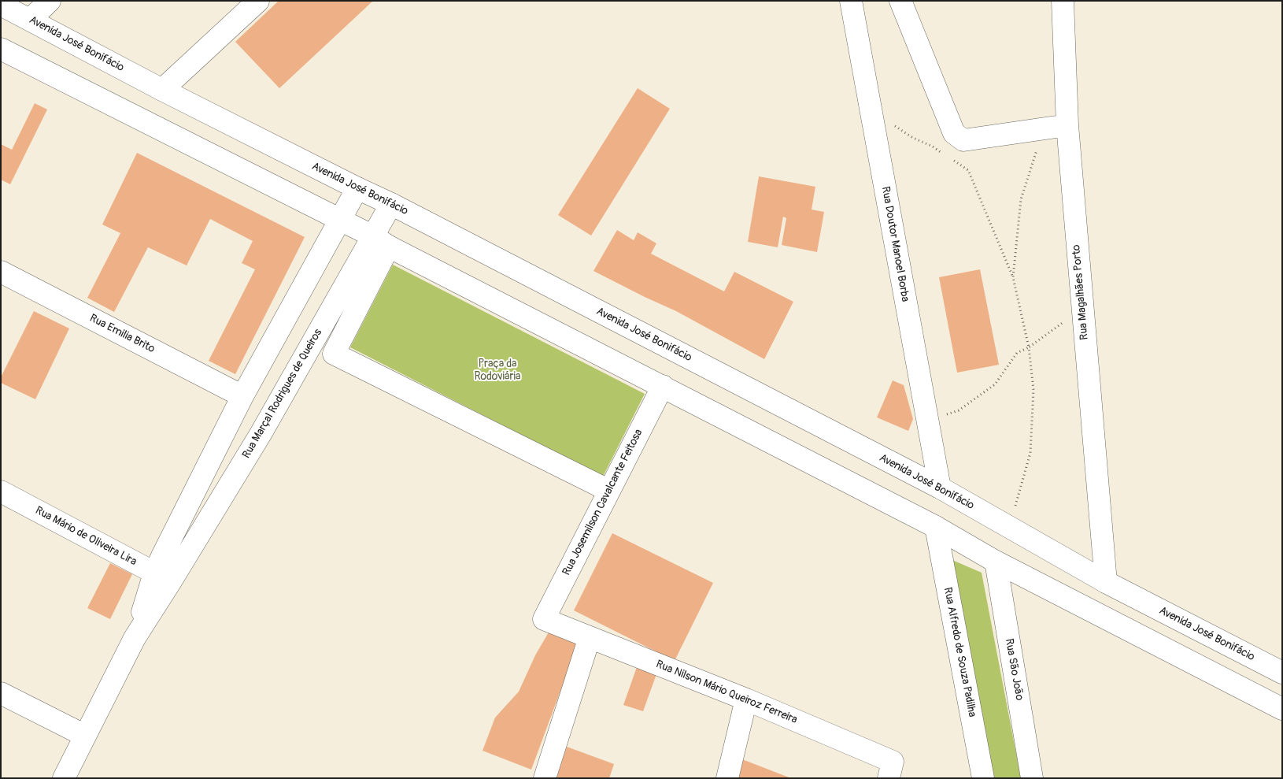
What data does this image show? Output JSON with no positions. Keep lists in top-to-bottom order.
{
  "streets": {
    "street": [
      "Avenida José Bonifácio",
      "Rua Doutor Manoel Borba",
      "Rua Magalhães Porto",
      "Rua Emilia Brito",
      "Rua Marçal Rodrigues de Queiros",
      "Rua Josemilson Cavalcante Feitosa",
      "Rua Mário de Oliveira Lira",
      "Rua Alfredo de Souza Padilha",
      "Rua São João",
      "Rua Nilson Mário Queiroz Ferreira"
    ]
  },
  "crossings": [
    ["Avenida José Bonifácio", "Rua Doutor Manoel Borba"],
    ["Avenida José Bonifácio", "Rua Magalhães Porto"],
    ["Avenida José Bonifácio", "Rua Marçal Rodrigues de Queiros"],
    ["Rua Marçal Rodrigues de Queiros", "Rua Mário de Oliveira Lira"],
    ["Rua Josemilson Cavalcante Feitosa", "Rua Nilson Mário Queiroz Ferreira"]
  ],
  "parks": ["Praça da Rodoviária"]
}
